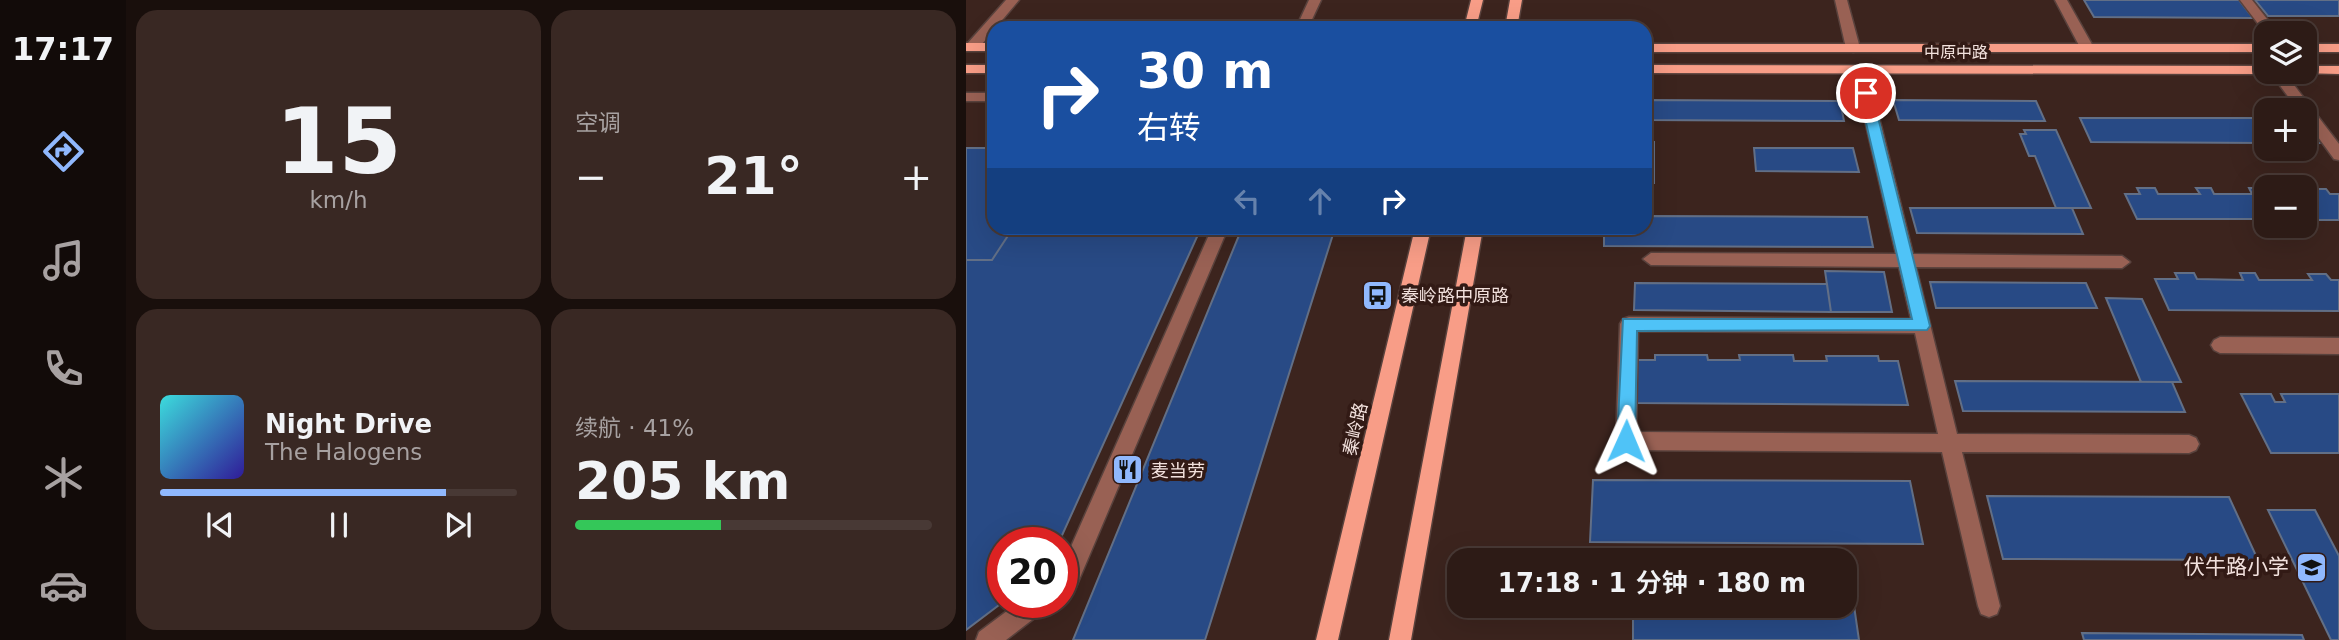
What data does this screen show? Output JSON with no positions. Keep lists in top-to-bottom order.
{
  "streets": {
    "main road": ["中原中路", "秦岭路"]
  },
  "places": {
    "bus stop": ["秦岭路中原路"],
    "restaurant": ["麦当劳"],
    "school or university": ["伏牛路小学"]
  },
  "page": {
    "tabs": "17:17",
    "tile": [
      ["15", "km/h"],
      "空调",
      ["续航 · 41%", "205 km"]
    ],
    "map_buttons": ["+", "−"],
    "turn": ["30 m", "右转"],
    "heat": ["−", "21°", "+"],
    "song": ["Night Drive", "The Halogens"],
    "limit": "20",
    "trip": "17:18 · 1 分钟 · 180 m"
  }
}
